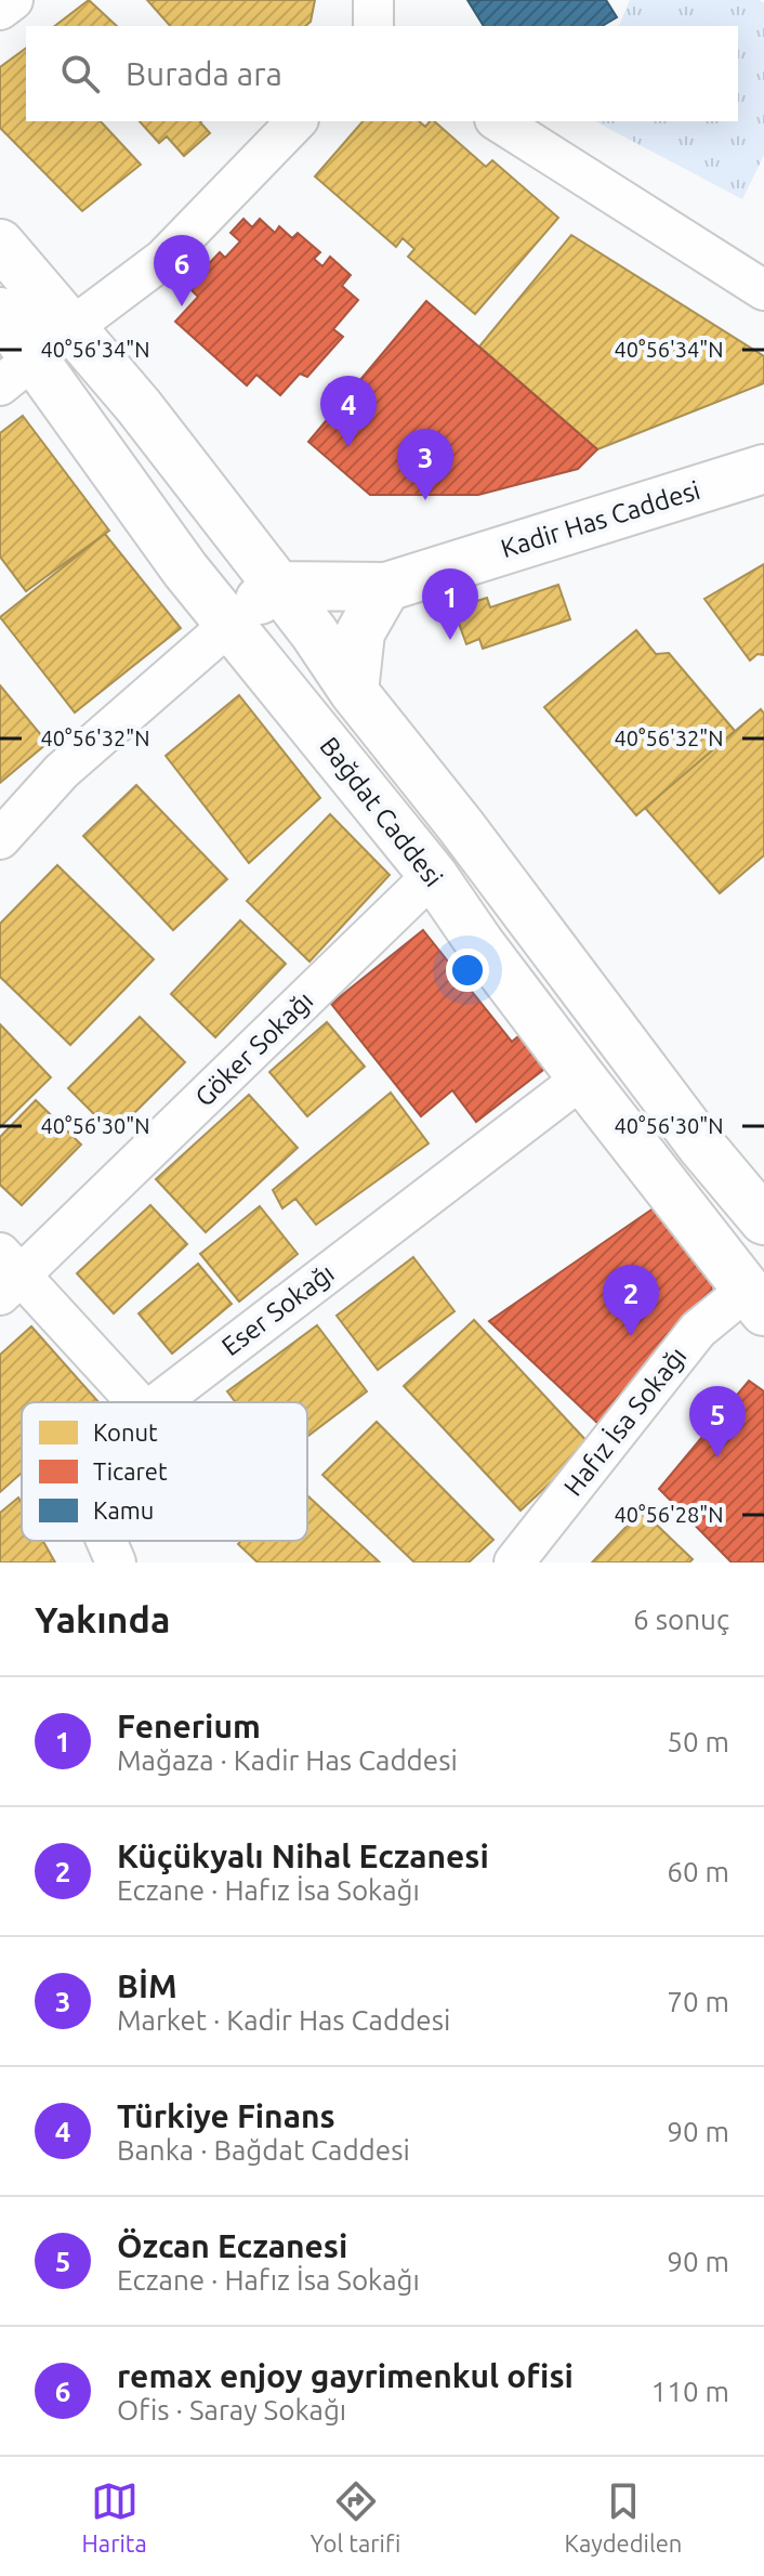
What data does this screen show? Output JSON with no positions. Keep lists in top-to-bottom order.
{
  "streets": {
    "main road": ["Kadir Has Caddesi", "Bağdat Caddesi"],
    "street": ["Göker Sokağı", "Eser Sokağı", "Hafız İsa Sokağı"]
  },
  "crossings": [
    ["Kadir Has Caddesi", "Bağdat Caddesi"],
    ["Bağdat Caddesi", "Göker Sokağı"],
    ["Bağdat Caddesi", "Eser Sokağı"],
    ["Bağdat Caddesi", "Hafız İsa Sokağı"]
  ],
  "legend": ["Konut", "Ticaret", "Kamu"],
  "page": {
    "search": "Burada ara",
    "pins": [
      "6",
      "4",
      "3",
      "1",
      "2",
      "5"
    ],
    "heading": ["Yakında", "6 sonuç"],
    "list": [
      {
        "mark": "1",
        "name": "Fenerium",
        "note": "Mağaza · Kadir Has Caddesi",
        "value": "50 m"
      },
      {
        "mark": "2",
        "name": "Küçükyalı Nihal Eczanesi",
        "note": "Eczane · Hafız İsa Sokağı",
        "value": "60 m"
      },
      {
        "mark": "3",
        "name": "BİM",
        "note": "Market · Kadir Has Caddesi",
        "value": "70 m"
      },
      {
        "mark": "4",
        "name": "Türkiye Finans",
        "note": "Banka · Bağdat Caddesi",
        "value": "90 m"
      },
      {
        "mark": "5",
        "name": "Özcan Eczanesi",
        "note": "Eczane · Hafız İsa Sokağı",
        "value": "90 m"
      },
      {
        "mark": "6",
        "name": "remax enjoy gayrimenkul ofisi",
        "note": "Ofis · Saray Sokağı",
        "value": "110 m"
      }
    ],
    "nav": ["Harita", "Yol tarifi", "Kaydedilen"]
  },
  "coordinates": [
    "40°56'34\"N",
    "40°56'32\"N",
    "40°56'30\"N",
    "40°56'28\"N"
  ]
}
